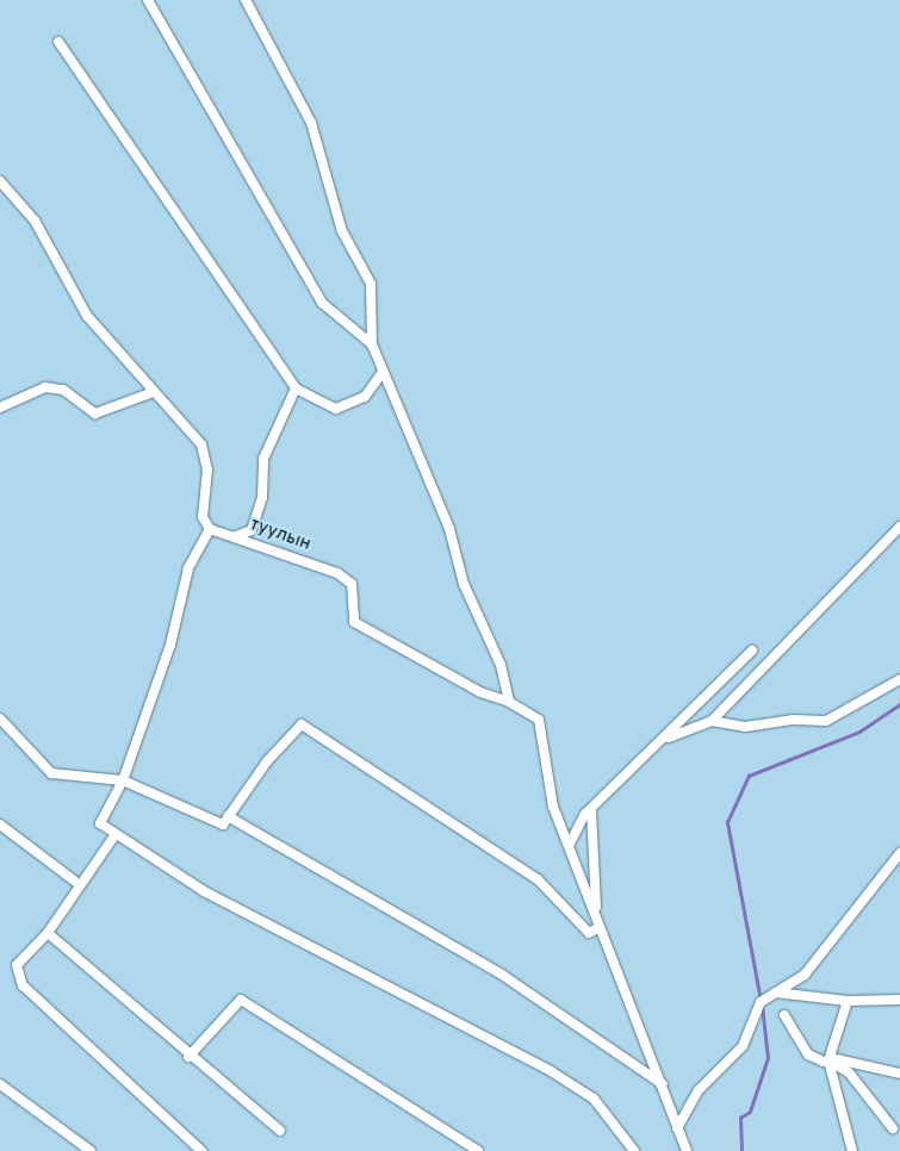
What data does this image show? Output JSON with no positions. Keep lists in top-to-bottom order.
{
  "streets": {
    "street": ["туулын"]
  }
}
